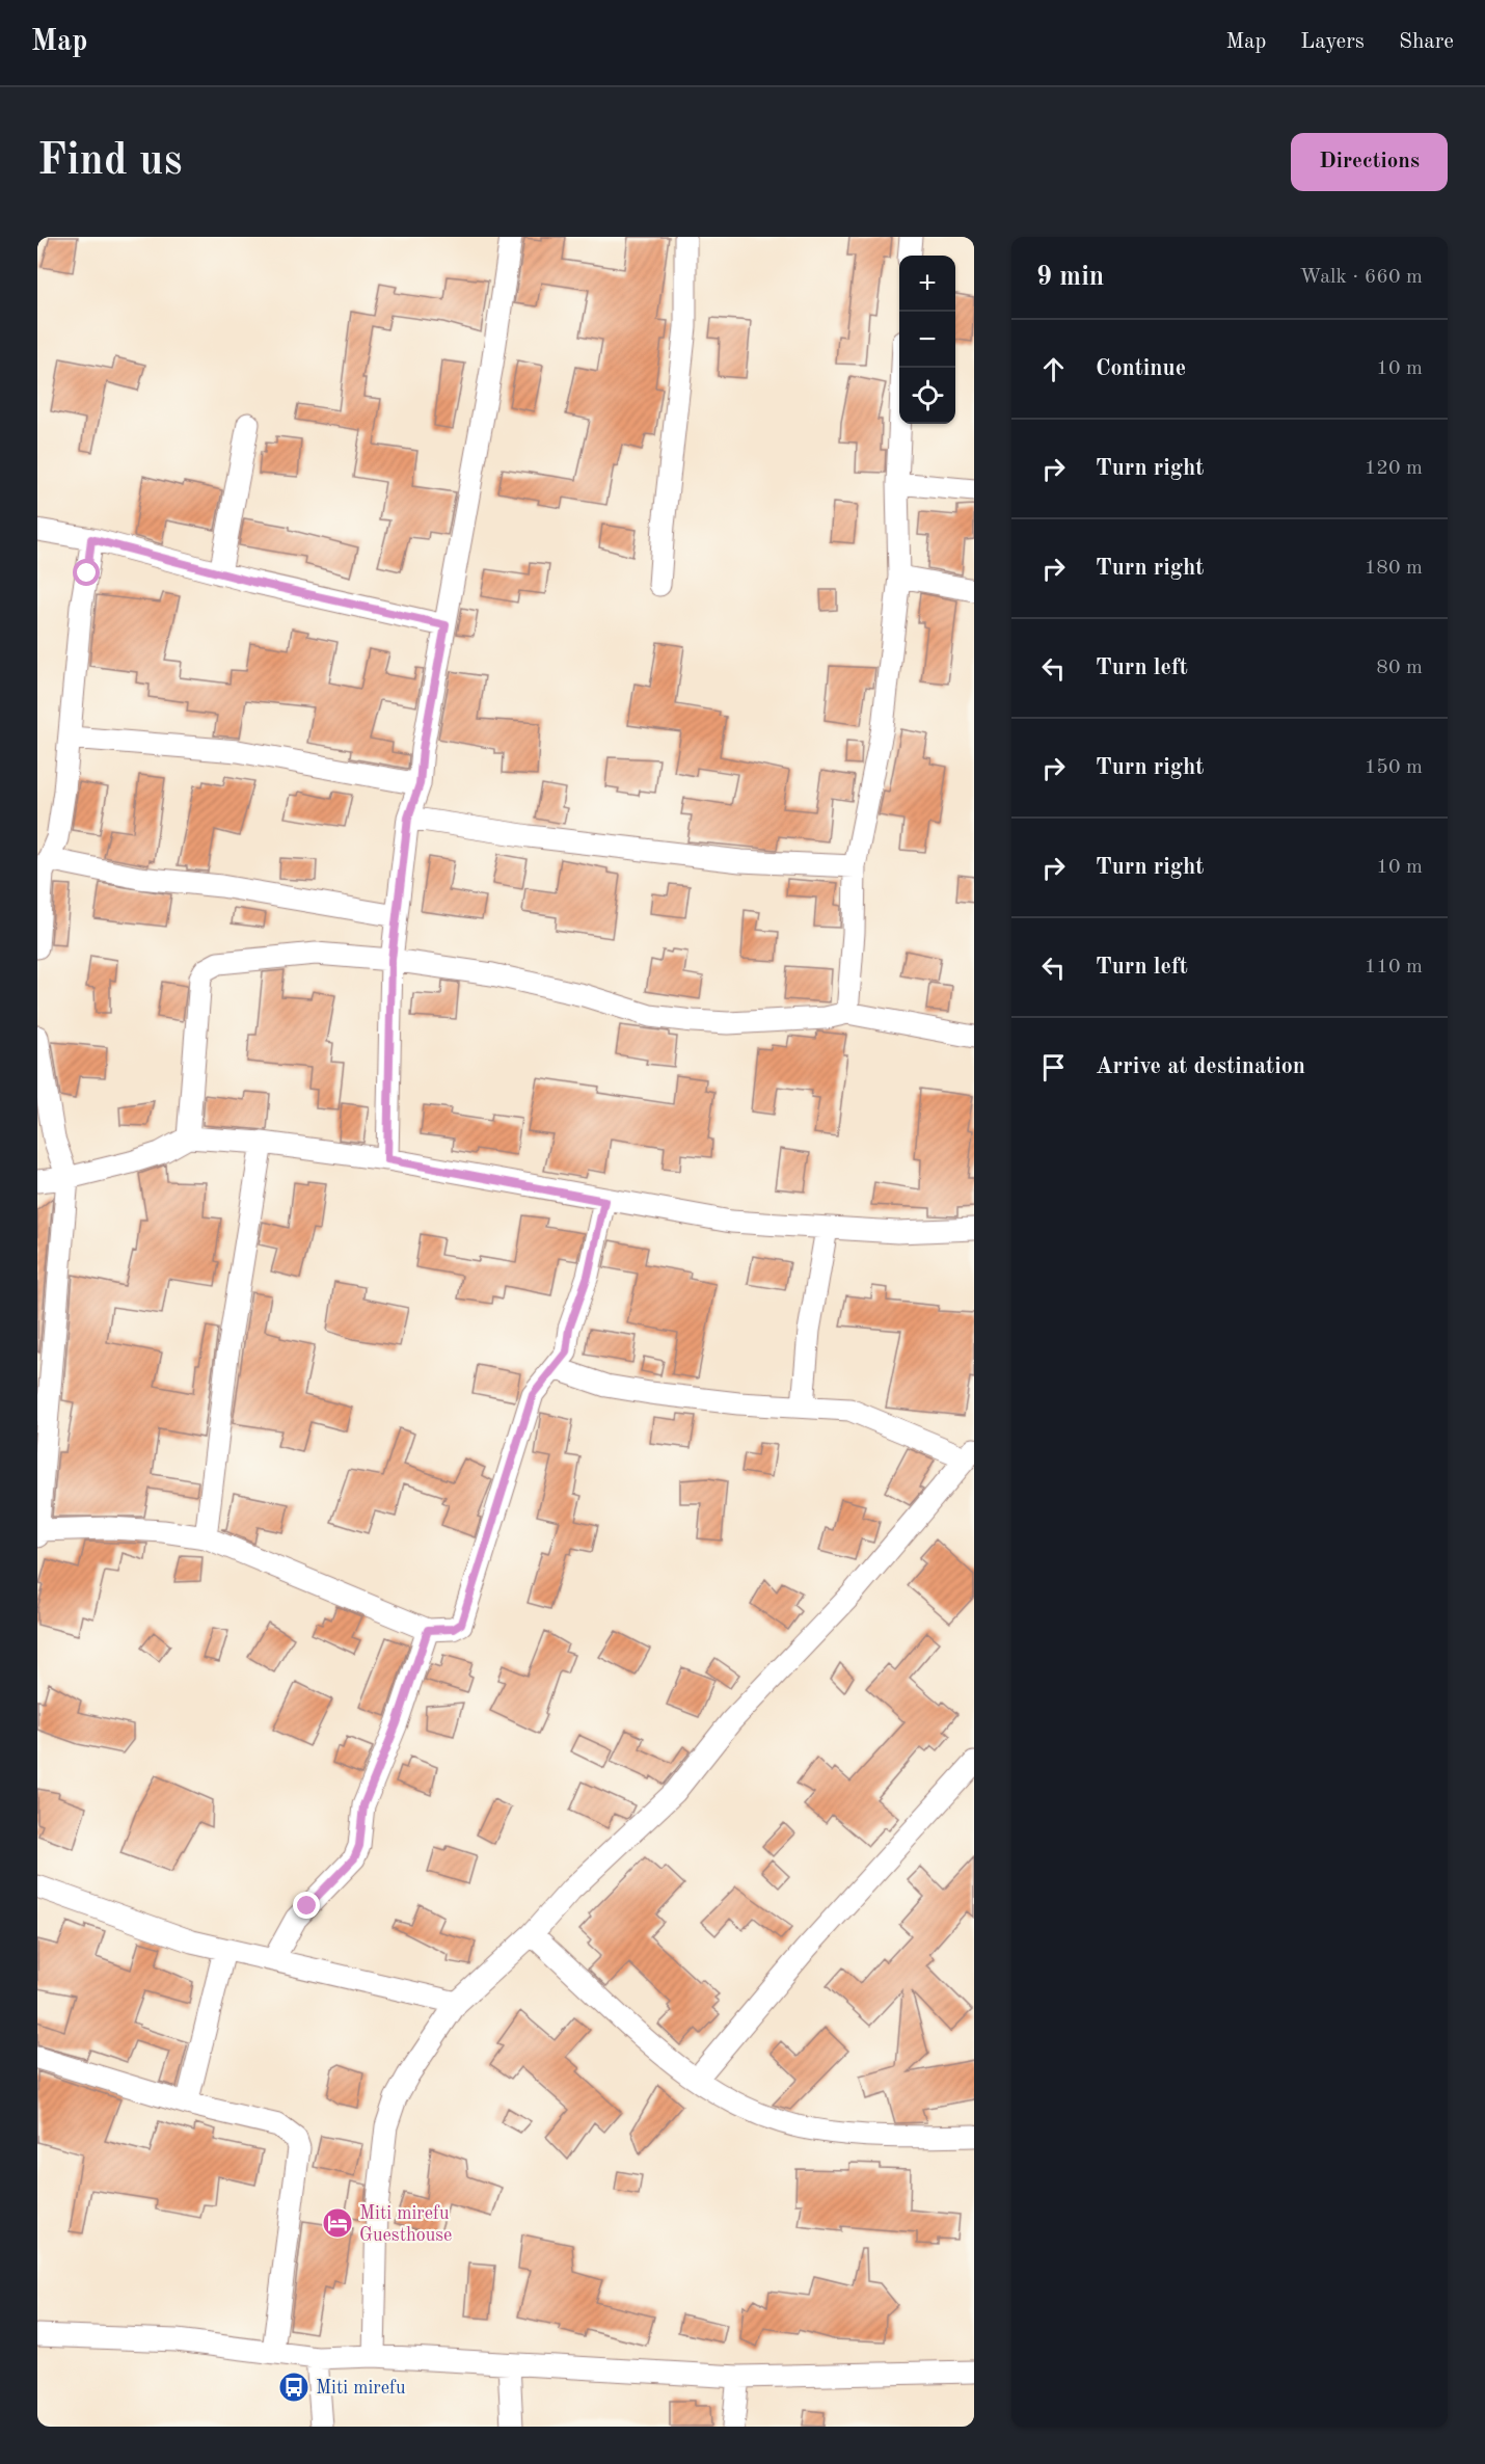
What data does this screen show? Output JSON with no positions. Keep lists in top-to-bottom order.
{
  "places": {
    "hotel": ["Miti mirefu Guesthouse"],
    "bus stop": ["Miti mirefu"]
  },
  "page": {
    "header": "Map",
    "nav": ["Map", "Layers", "Share"],
    "buttons": "Directions",
    "title": "Find us",
    "heading": ["9 min", "Walk · 660 m"],
    "map_buttons": ["+", "−"],
    "list": [
      ["Continue", "10 m"],
      ["Turn right", "120 m"],
      ["Turn right", "180 m"],
      ["Turn left", "80 m"],
      ["Turn right", "150 m"],
      ["Turn right", "10 m"],
      ["Turn left", "110 m"],
      "Arrive at destination"
    ]
  }
}
